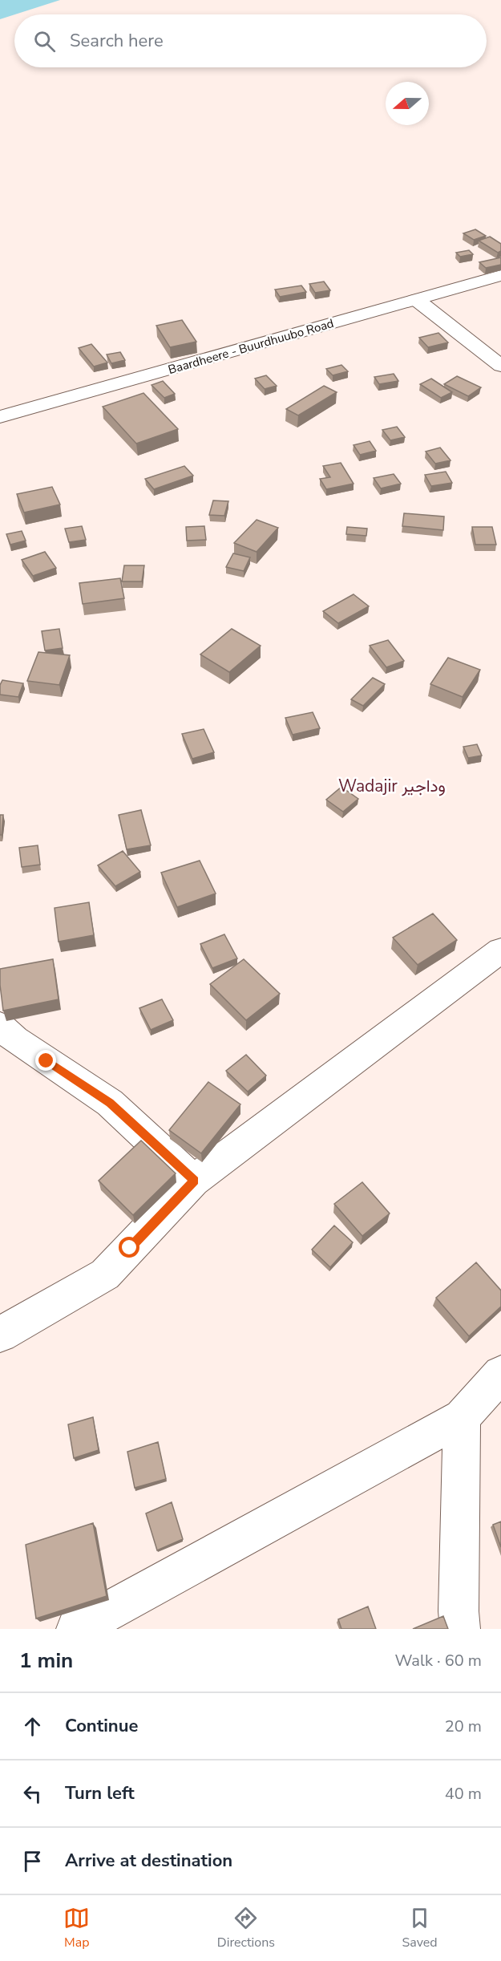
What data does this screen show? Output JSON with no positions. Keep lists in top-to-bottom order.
{
  "streets": {
    "street": ["Baardheere - Buurdhuubo Road"]
  },
  "districts": ["Wadajir وداجير"],
  "north": "left",
  "page": {
    "search": "Search here",
    "heading": ["1 min", "Walk · 60 m"],
    "list": [
      ["Continue", "20 m"],
      ["Turn left", "40 m"],
      "Arrive at destination"
    ],
    "nav": ["Map", "Directions", "Saved"]
  }
}
